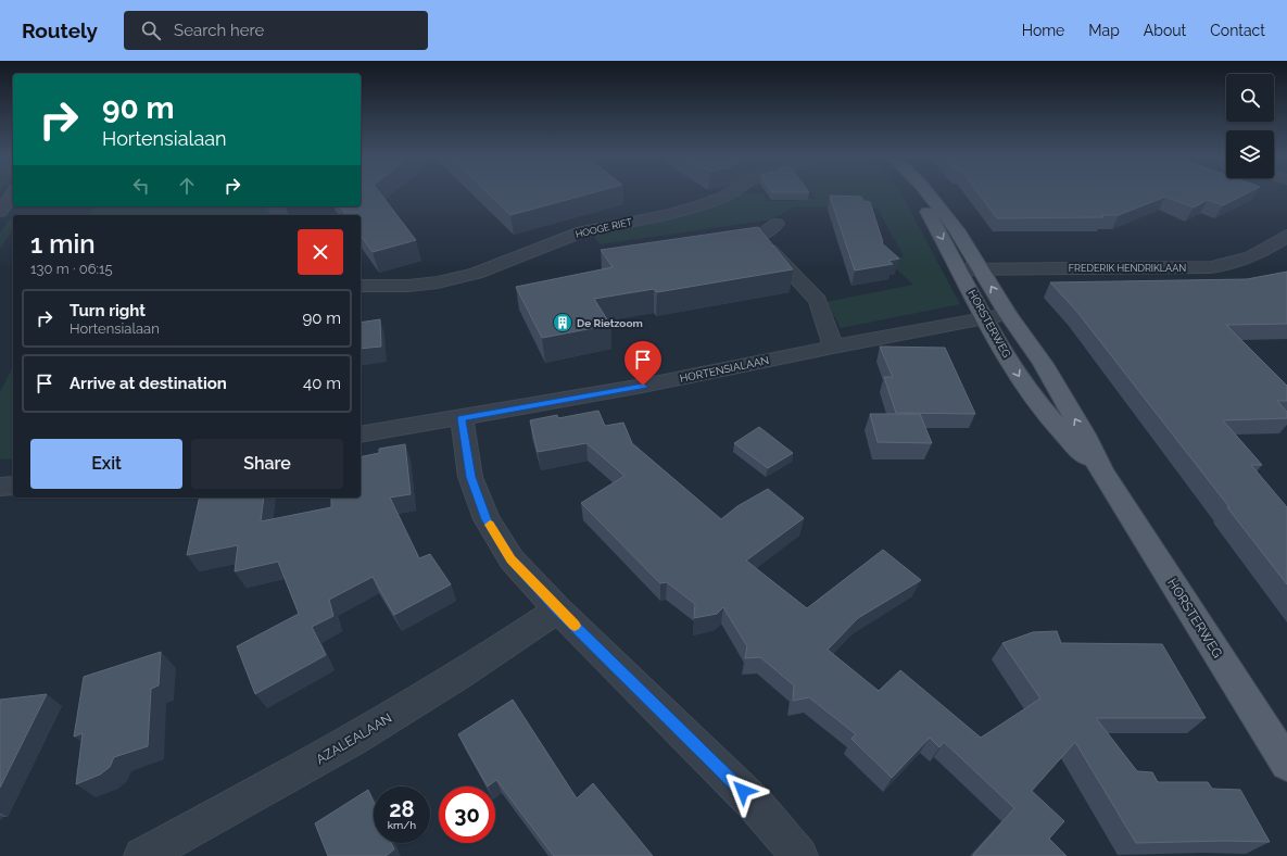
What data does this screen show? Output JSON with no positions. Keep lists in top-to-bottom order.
{
  "streets": {
    "main road": ["HORSTERWEG"],
    "street": [
      "HOOGE RIET",
      "FREDERIK HENDRIKLAAN",
      "HORTENSIALAAN",
      "AZALEALAAN"
    ]
  },
  "crossings": [
    ["FREDERIK HENDRIKLAAN", "HORSTERWEG"],
    ["HORSTERWEG", "HORTENSIALAAN"]
  ],
  "places": {
    "building": ["De Rietzoom"]
  },
  "page": {
    "header": "Routely",
    "search": "Search here",
    "nav": [
      "Home",
      "Map",
      "About",
      "Contact"
    ],
    "turn": ["90 m", "Hortensialaan"],
    "heading": ["1 min", "130 m · 06:15"],
    "list": [
      {
        "name": "Turn right",
        "note": "Hortensialaan",
        "value": "90 m"
      },
      {
        "name": "Arrive at destination",
        "value": "40 m"
      }
    ],
    "buttons": ["Exit", "Share"],
    "speed": "28 km/h",
    "limit": "30"
  }
}
